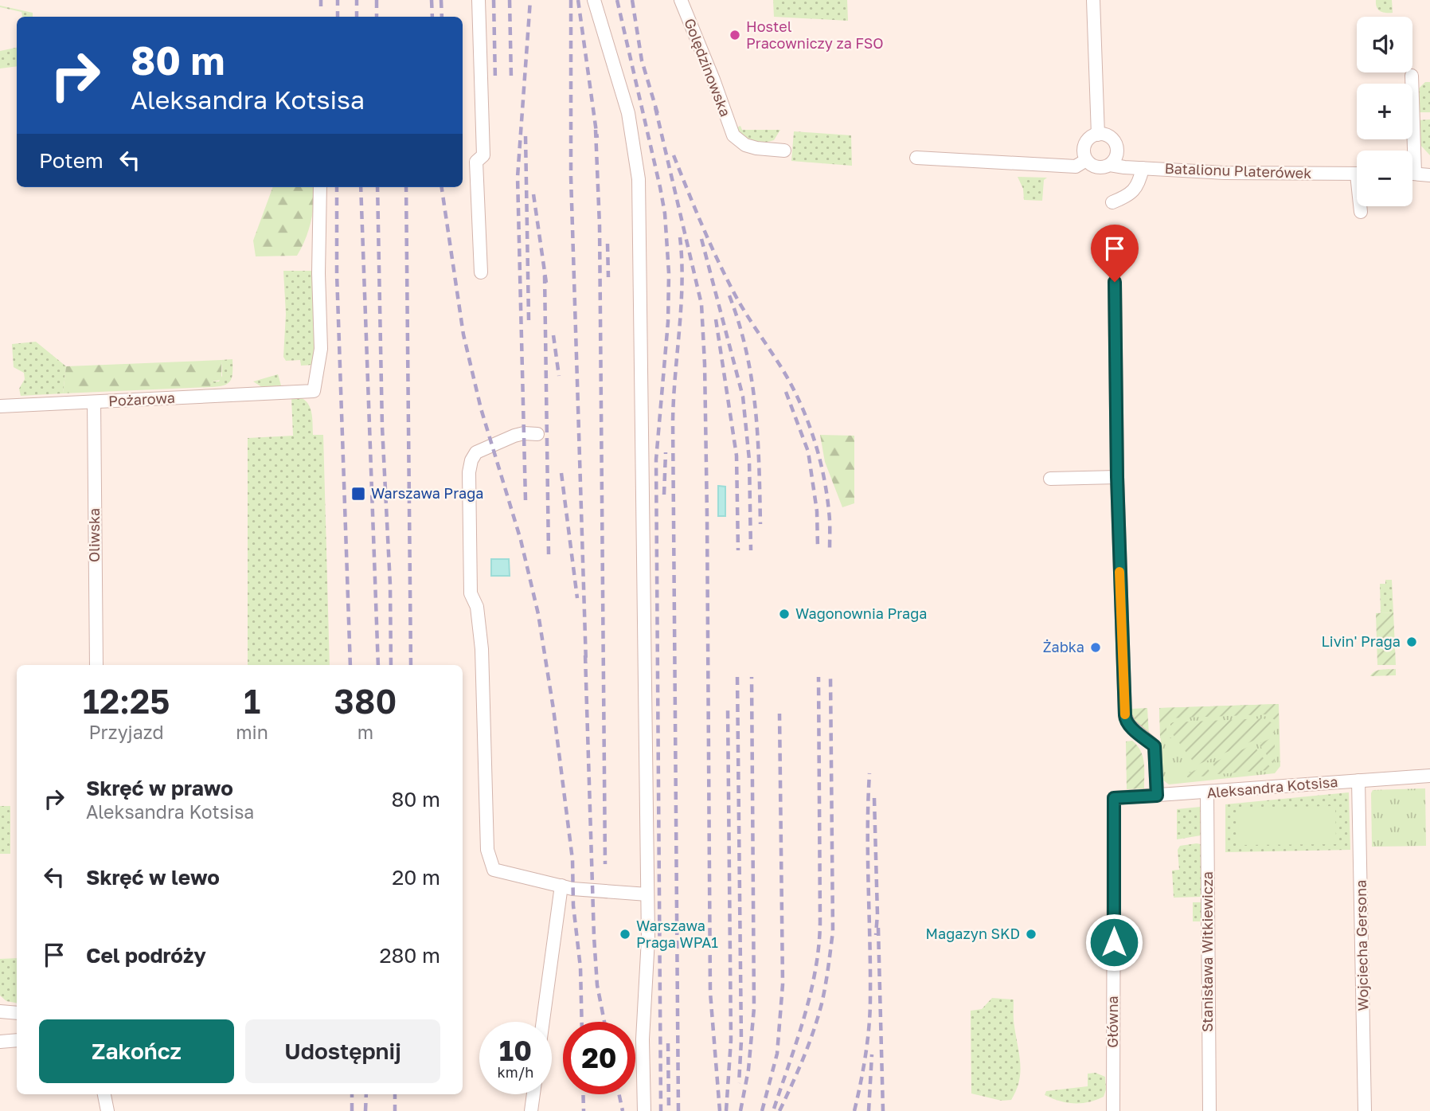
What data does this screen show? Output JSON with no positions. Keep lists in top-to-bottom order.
{
  "streets": {
    "street": [
      "Golędzinowska",
      "Batalionu Platerówek",
      "Pożarowa",
      "Oliwska",
      "Aleksandra Kotsisa",
      "Wojciecha Gersona",
      "Stanisława Witkiewicza",
      "Główna"
    ]
  },
  "crossings": [
    ["Pożarowa", "Oliwska"],
    ["Aleksandra Kotsisa", "Wojciecha Gersona"],
    ["Aleksandra Kotsisa", "Stanisława Witkiewicza"],
    ["Aleksandra Kotsisa", "Główna"]
  ],
  "places": {
    "other": [
      "Hostel Pracowniczy za FSO",
      "Wagonownia Praga",
      "Livin' Praga",
      "Żabka",
      "Warszawa Praga WPA1",
      "Magazyn SKD"
    ],
    "transit": ["Warszawa Praga"]
  },
  "page": {
    "map_buttons": ["+", "−"],
    "turn": ["80 m", "Aleksandra Kotsisa"],
    "then": "Potem",
    "eta": [
      "12:25",
      "Przyjazd",
      "1",
      "min",
      "380",
      "m"
    ],
    "list": [
      {
        "name": "Skręć w prawo",
        "note": "Aleksandra Kotsisa",
        "value": "80 m"
      },
      {
        "name": "Skręć w lewo",
        "value": "20 m"
      },
      {
        "name": "Cel podróży",
        "value": "280 m"
      }
    ],
    "buttons": ["Zakończ", "Udostępnij"],
    "speed": "10 km/h",
    "limit": "20"
  }
}
